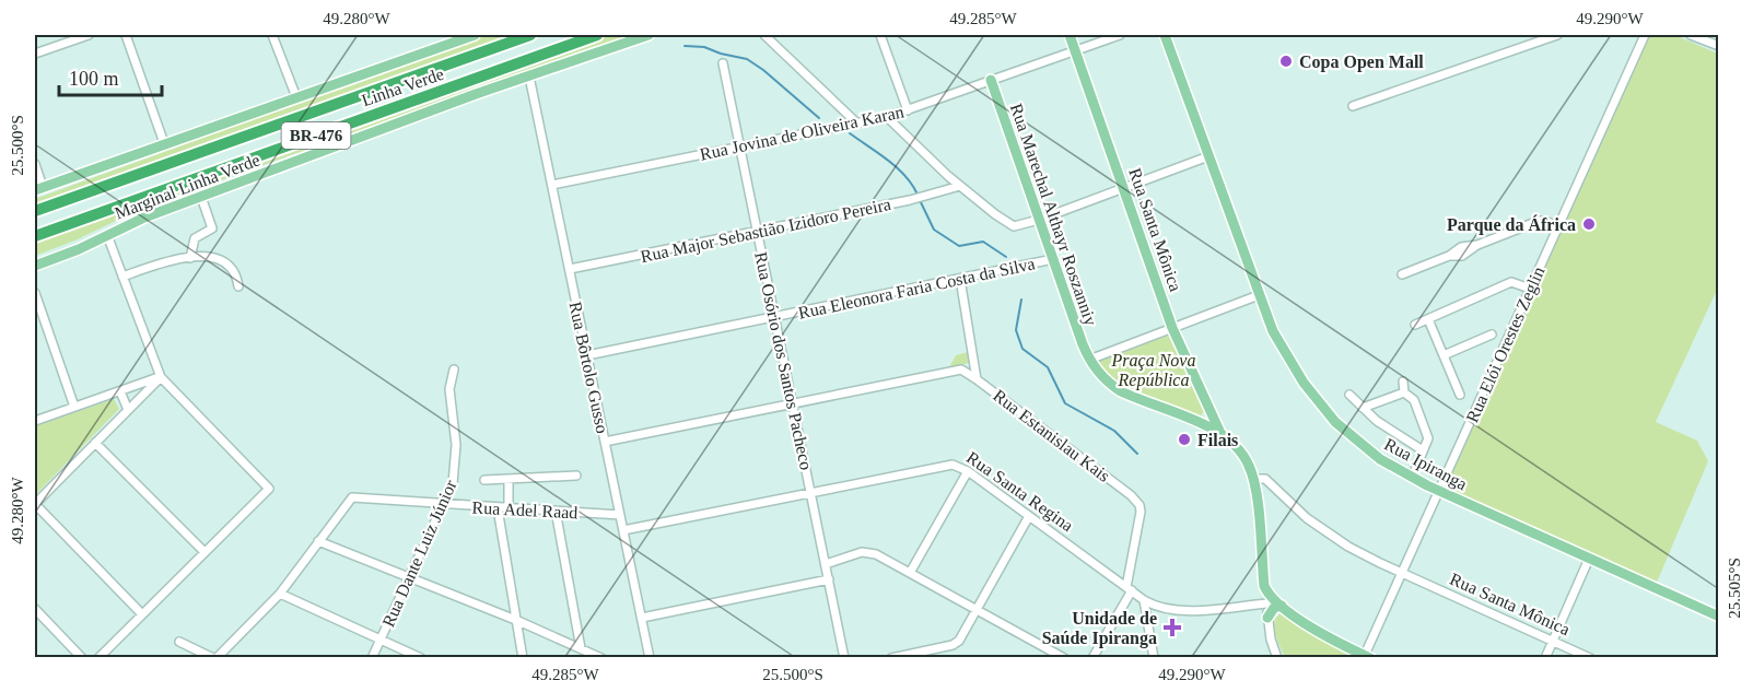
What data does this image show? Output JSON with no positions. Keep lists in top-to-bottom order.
{
  "streets": {
    "highway": ["Linha Verde", "BR-476"],
    "main road": [
      "Marginal Linha Verde",
      "Rua Marechal Althayr Roszanniy",
      "Rua Santa Mônica",
      "Rua Ipiranga"
    ],
    "street": [
      "Rua Jovina de Oliveira Karan",
      "Rua Major Sebastião Izidoro Pereira",
      "Rua Eleonora Faria Costa da Silva",
      "Rua Elói Orestes Zeglin",
      "Rua Osório dos Santos Pacheco",
      "Rua Bôrtolo Gusso",
      "Rua Estanislau Kais",
      "Rua Santa Regina",
      "Rua Adel Raad",
      "Rua Dante Luiz Júnior"
    ]
  },
  "crossings": [
    ["Rua Jovina de Oliveira Karan", "Rua Marechal Althayr Roszanniy"],
    ["Rua Jovina de Oliveira Karan", "Rua Santa Mônica"],
    ["Rua Jovina de Oliveira Karan", "Rua Osório dos Santos Pacheco"],
    ["Rua Jovina de Oliveira Karan", "Rua Bôrtolo Gusso"],
    ["Marginal Linha Verde", "Rua Bôrtolo Gusso"],
    ["Rua Marechal Althayr Roszanniy", "Rua Santa Mônica"],
    ["Rua Marechal Althayr Roszanniy", "Rua Eleonora Faria Costa da Silva"],
    ["Rua Marechal Althayr Roszanniy", "Rua Santa Regina"],
    ["Rua Major Sebastião Izidoro Pereira", "Rua Osório dos Santos Pacheco"],
    ["Rua Major Sebastião Izidoro Pereira", "Rua Bôrtolo Gusso"],
    ["Rua Santa Mônica", "Rua Elói Orestes Zeglin"],
    ["Rua Eleonora Faria Costa da Silva", "Rua Osório dos Santos Pacheco"],
    ["Rua Eleonora Faria Costa da Silva", "Rua Bôrtolo Gusso"],
    ["Rua Eleonora Faria Costa da Silva", "Rua Estanislau Kais"],
    ["Rua Elói Orestes Zeglin", "Rua Ipiranga"],
    ["Rua Osório dos Santos Pacheco", "Rua Santa Regina"],
    ["Rua Bôrtolo Gusso", "Rua Santa Regina"],
    ["Rua Bôrtolo Gusso", "Rua Adel Raad"],
    ["Rua Estanislau Kais", "Rua Santa Regina"],
    ["Rua Adel Raad", "Rua Dante Luiz Júnior"]
  ],
  "parks": ["Praça Nova República"],
  "places": {
    "other": ["Copa Open Mall", "Parque da África", "Filais"],
    "health": ["Unidade de Saúde Ipiranga"]
  },
  "scale_bar": "100 m",
  "coordinates": [
    "49.280°W",
    "49.285°W",
    "49.290°W",
    "25.500°S",
    "25.505°S"
  ]
}
